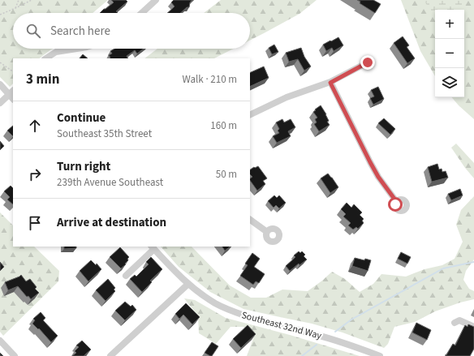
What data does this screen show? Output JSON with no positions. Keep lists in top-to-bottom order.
{
  "streets": {
    "street": ["Southeast 32nd Way"]
  },
  "page": {
    "map_buttons": ["+", "−"],
    "search": "Search here",
    "heading": ["3 min", "Walk · 210 m"],
    "list": [
      ["Continue", "Southeast 35th Street", "160 m"],
      ["Turn right", "239th Avenue Southeast", "50 m"],
      "Arrive at destination"
    ]
  }
}
